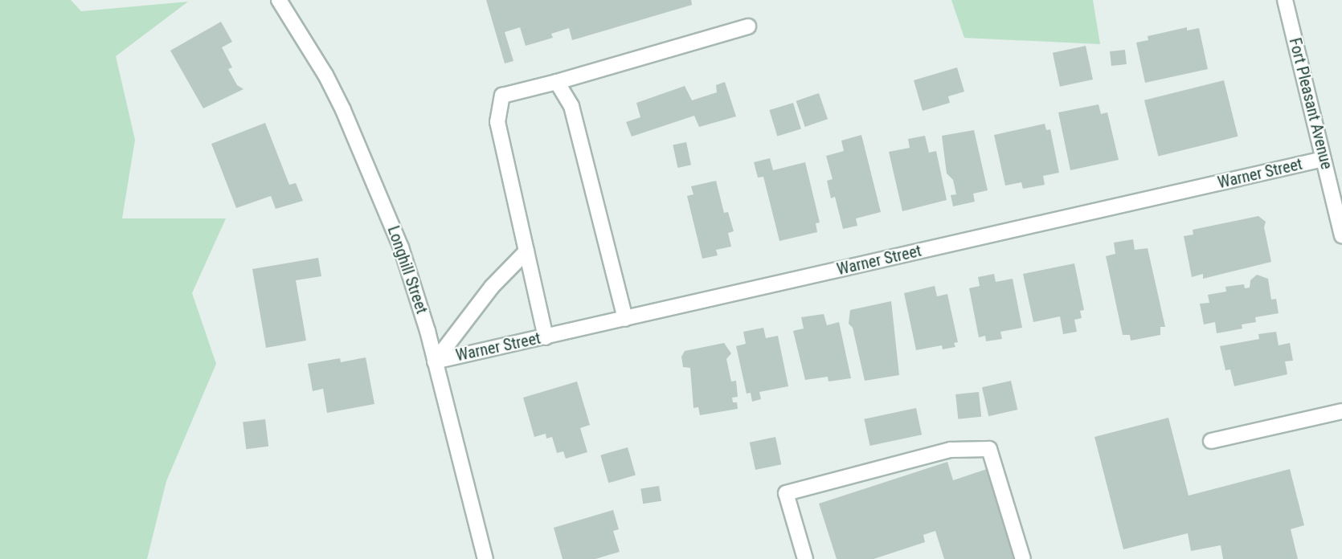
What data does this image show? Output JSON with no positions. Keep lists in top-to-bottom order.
{
  "streets": {
    "street": ["Fort Pleasant Avenue", "Warner Street", "Longhill Street"]
  },
  "crossings": [
    ["Fort Pleasant Avenue", "Warner Street"],
    ["Warner Street", "Longhill Street"]
  ]
}
